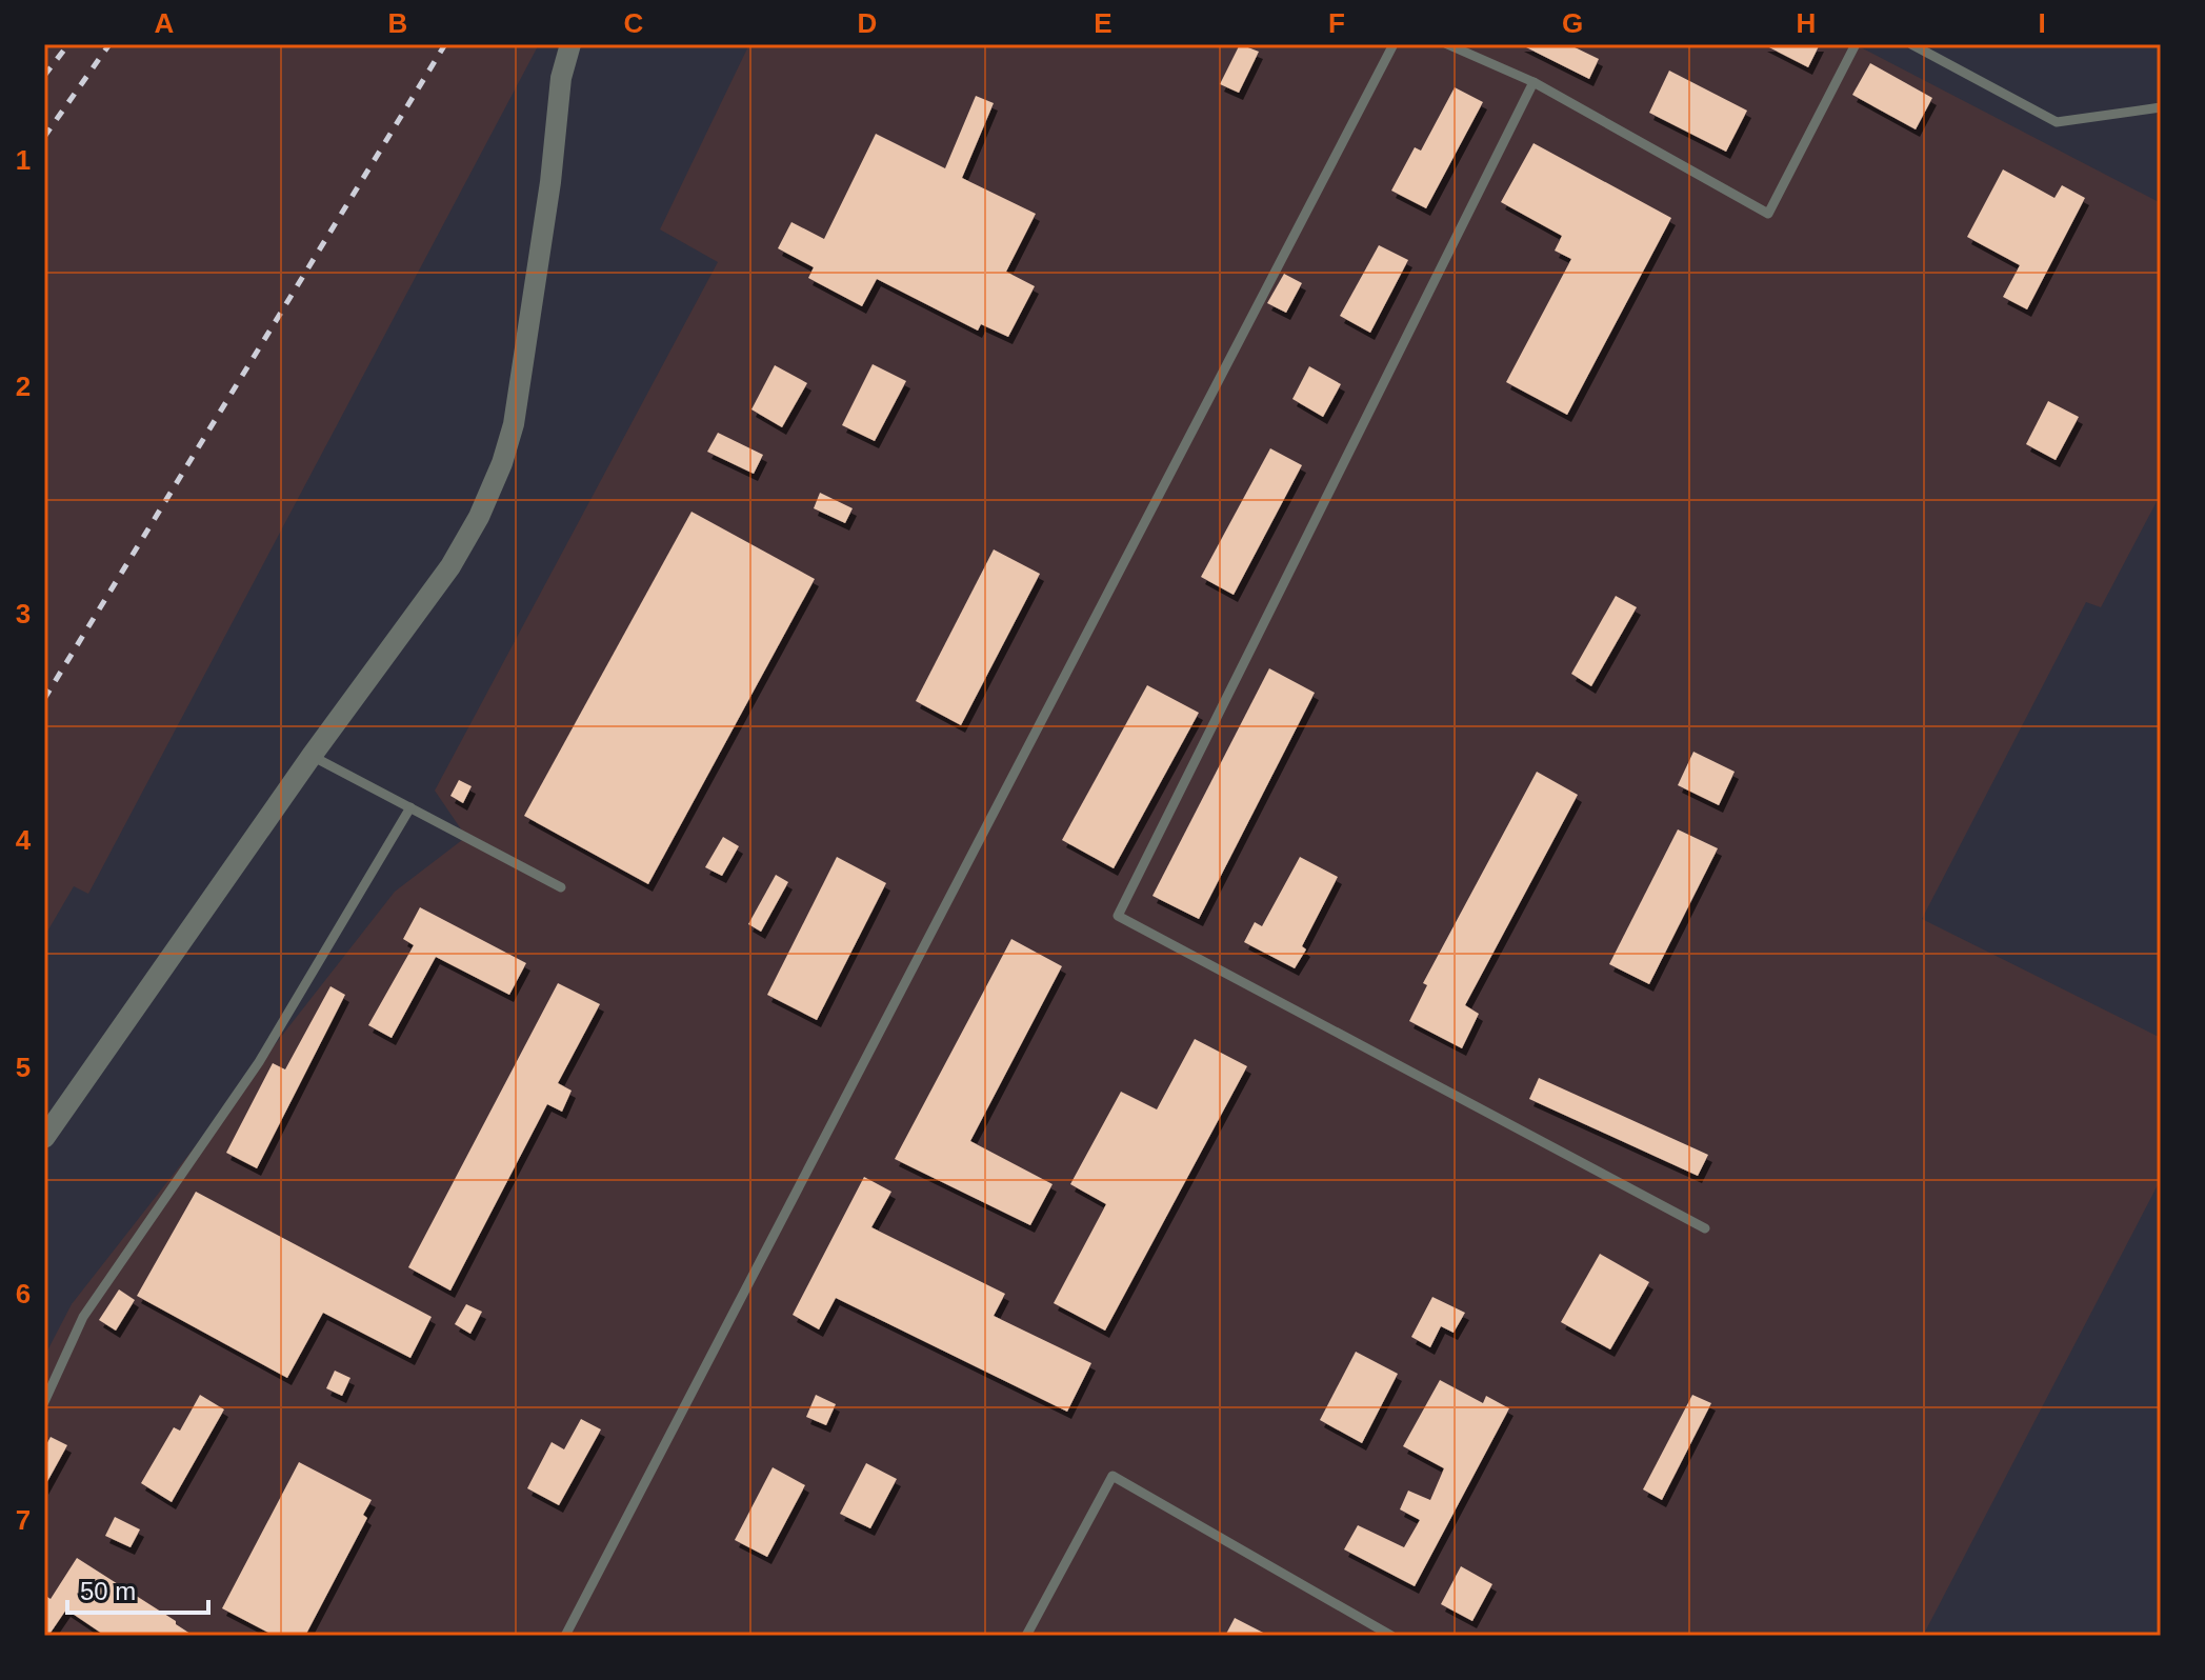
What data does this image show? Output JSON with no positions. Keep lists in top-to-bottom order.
{
  "scale_bar": "50 m",
  "grid": {
    "columns": [
      "A",
      "B",
      "C",
      "D",
      "E",
      "F",
      "G",
      "H",
      "I"
    ],
    "rows": [
      "1",
      "2",
      "3",
      "4",
      "5",
      "6",
      "7"
    ]
  }
}
